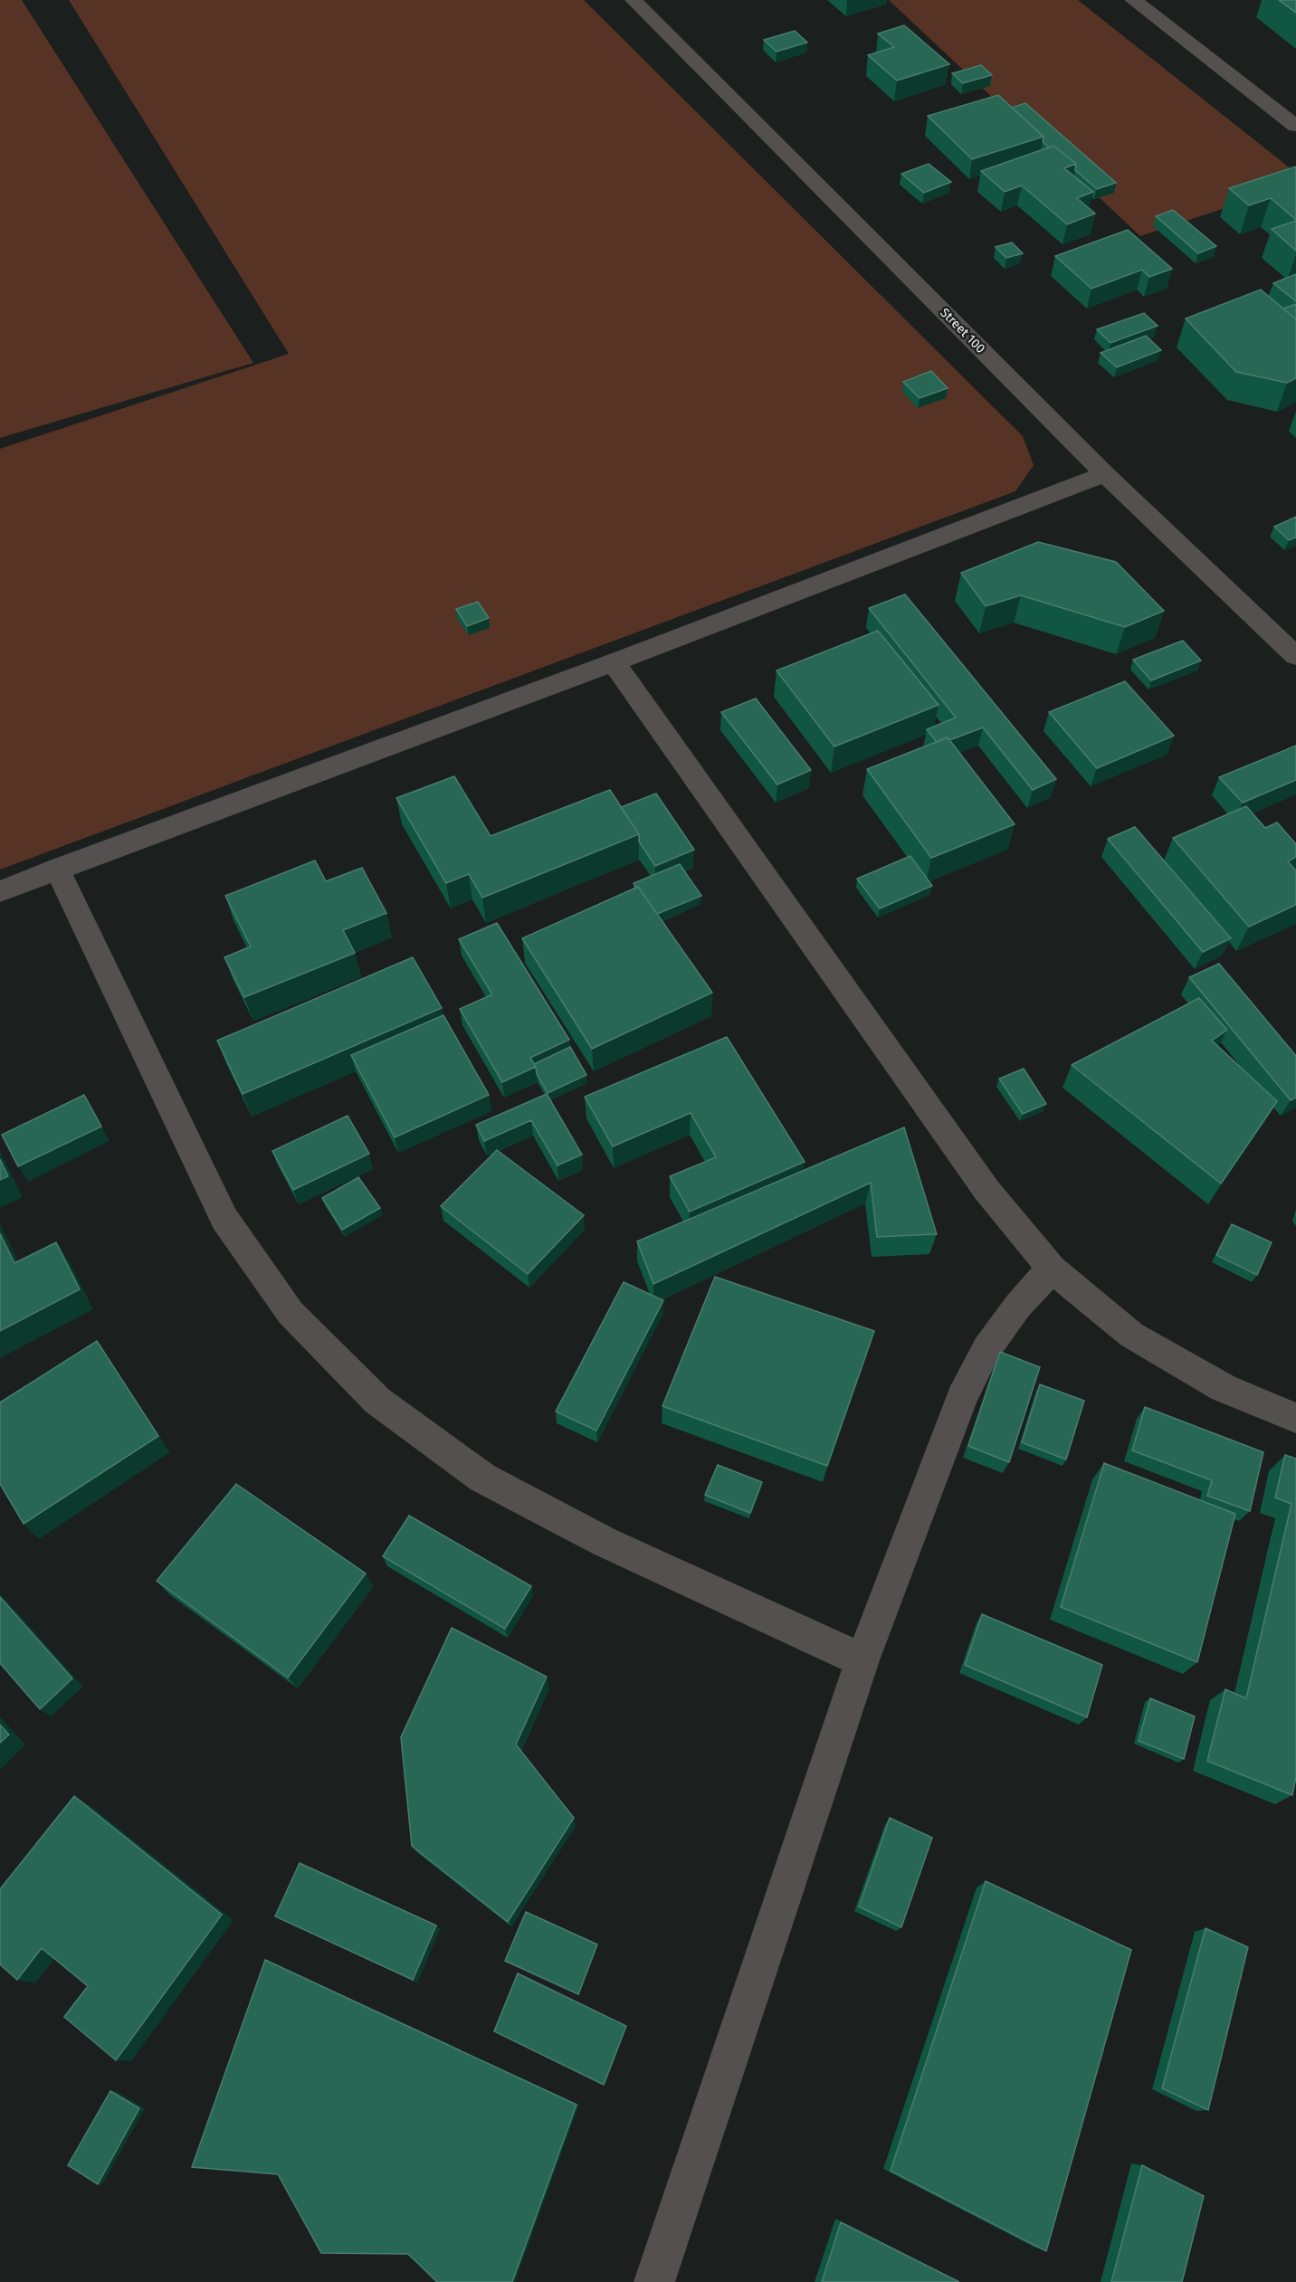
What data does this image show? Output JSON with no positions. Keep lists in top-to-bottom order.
{
  "streets": {
    "street": ["Street 100"]
  }
}
